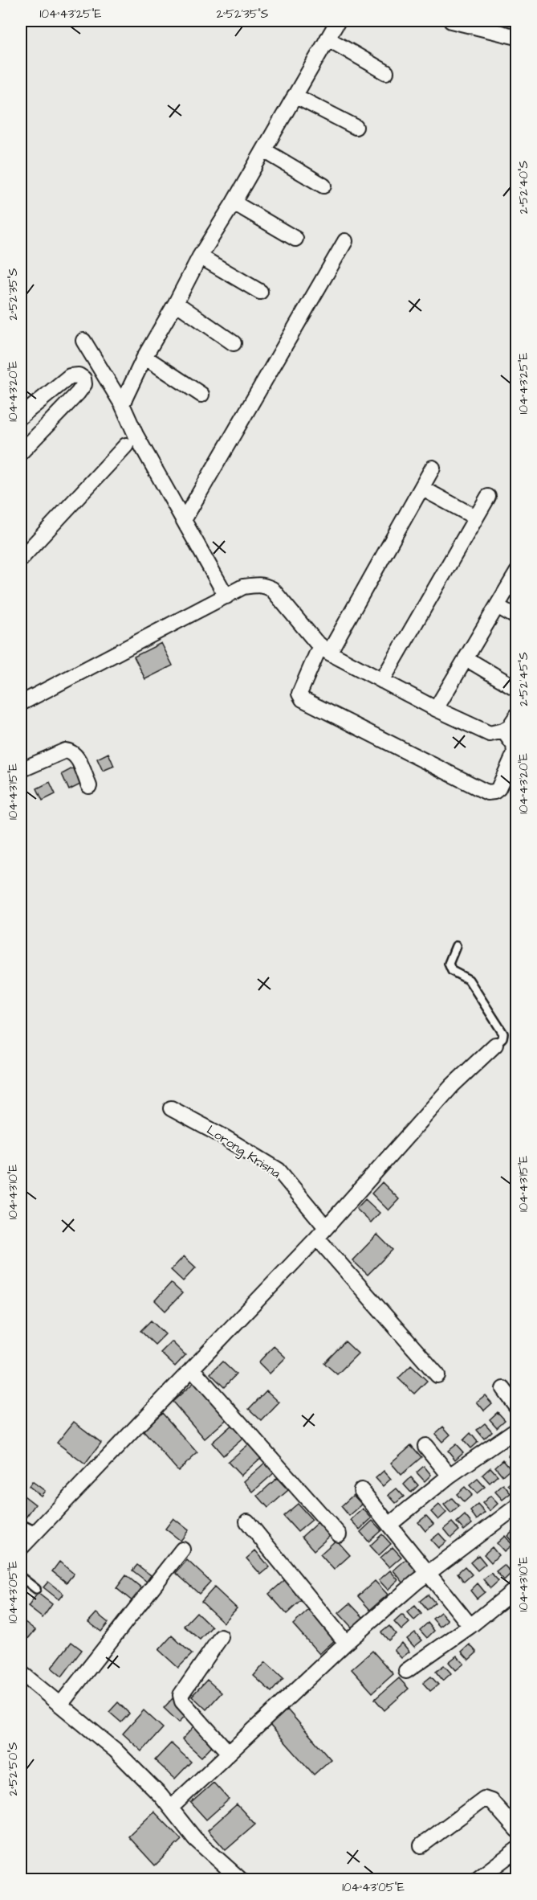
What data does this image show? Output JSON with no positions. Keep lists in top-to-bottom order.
{
  "streets": {
    "street": ["Lorong Krisna"]
  },
  "coordinates": [
    "104°43'25\"E",
    "2°52'35\"S",
    "2°52'40\"S",
    "104°43'20\"E",
    "2°52'45\"S",
    "104°43'15\"E",
    "104°43'10\"E",
    "104°43'05\"E",
    "2°52'50\"S"
  ]
}
